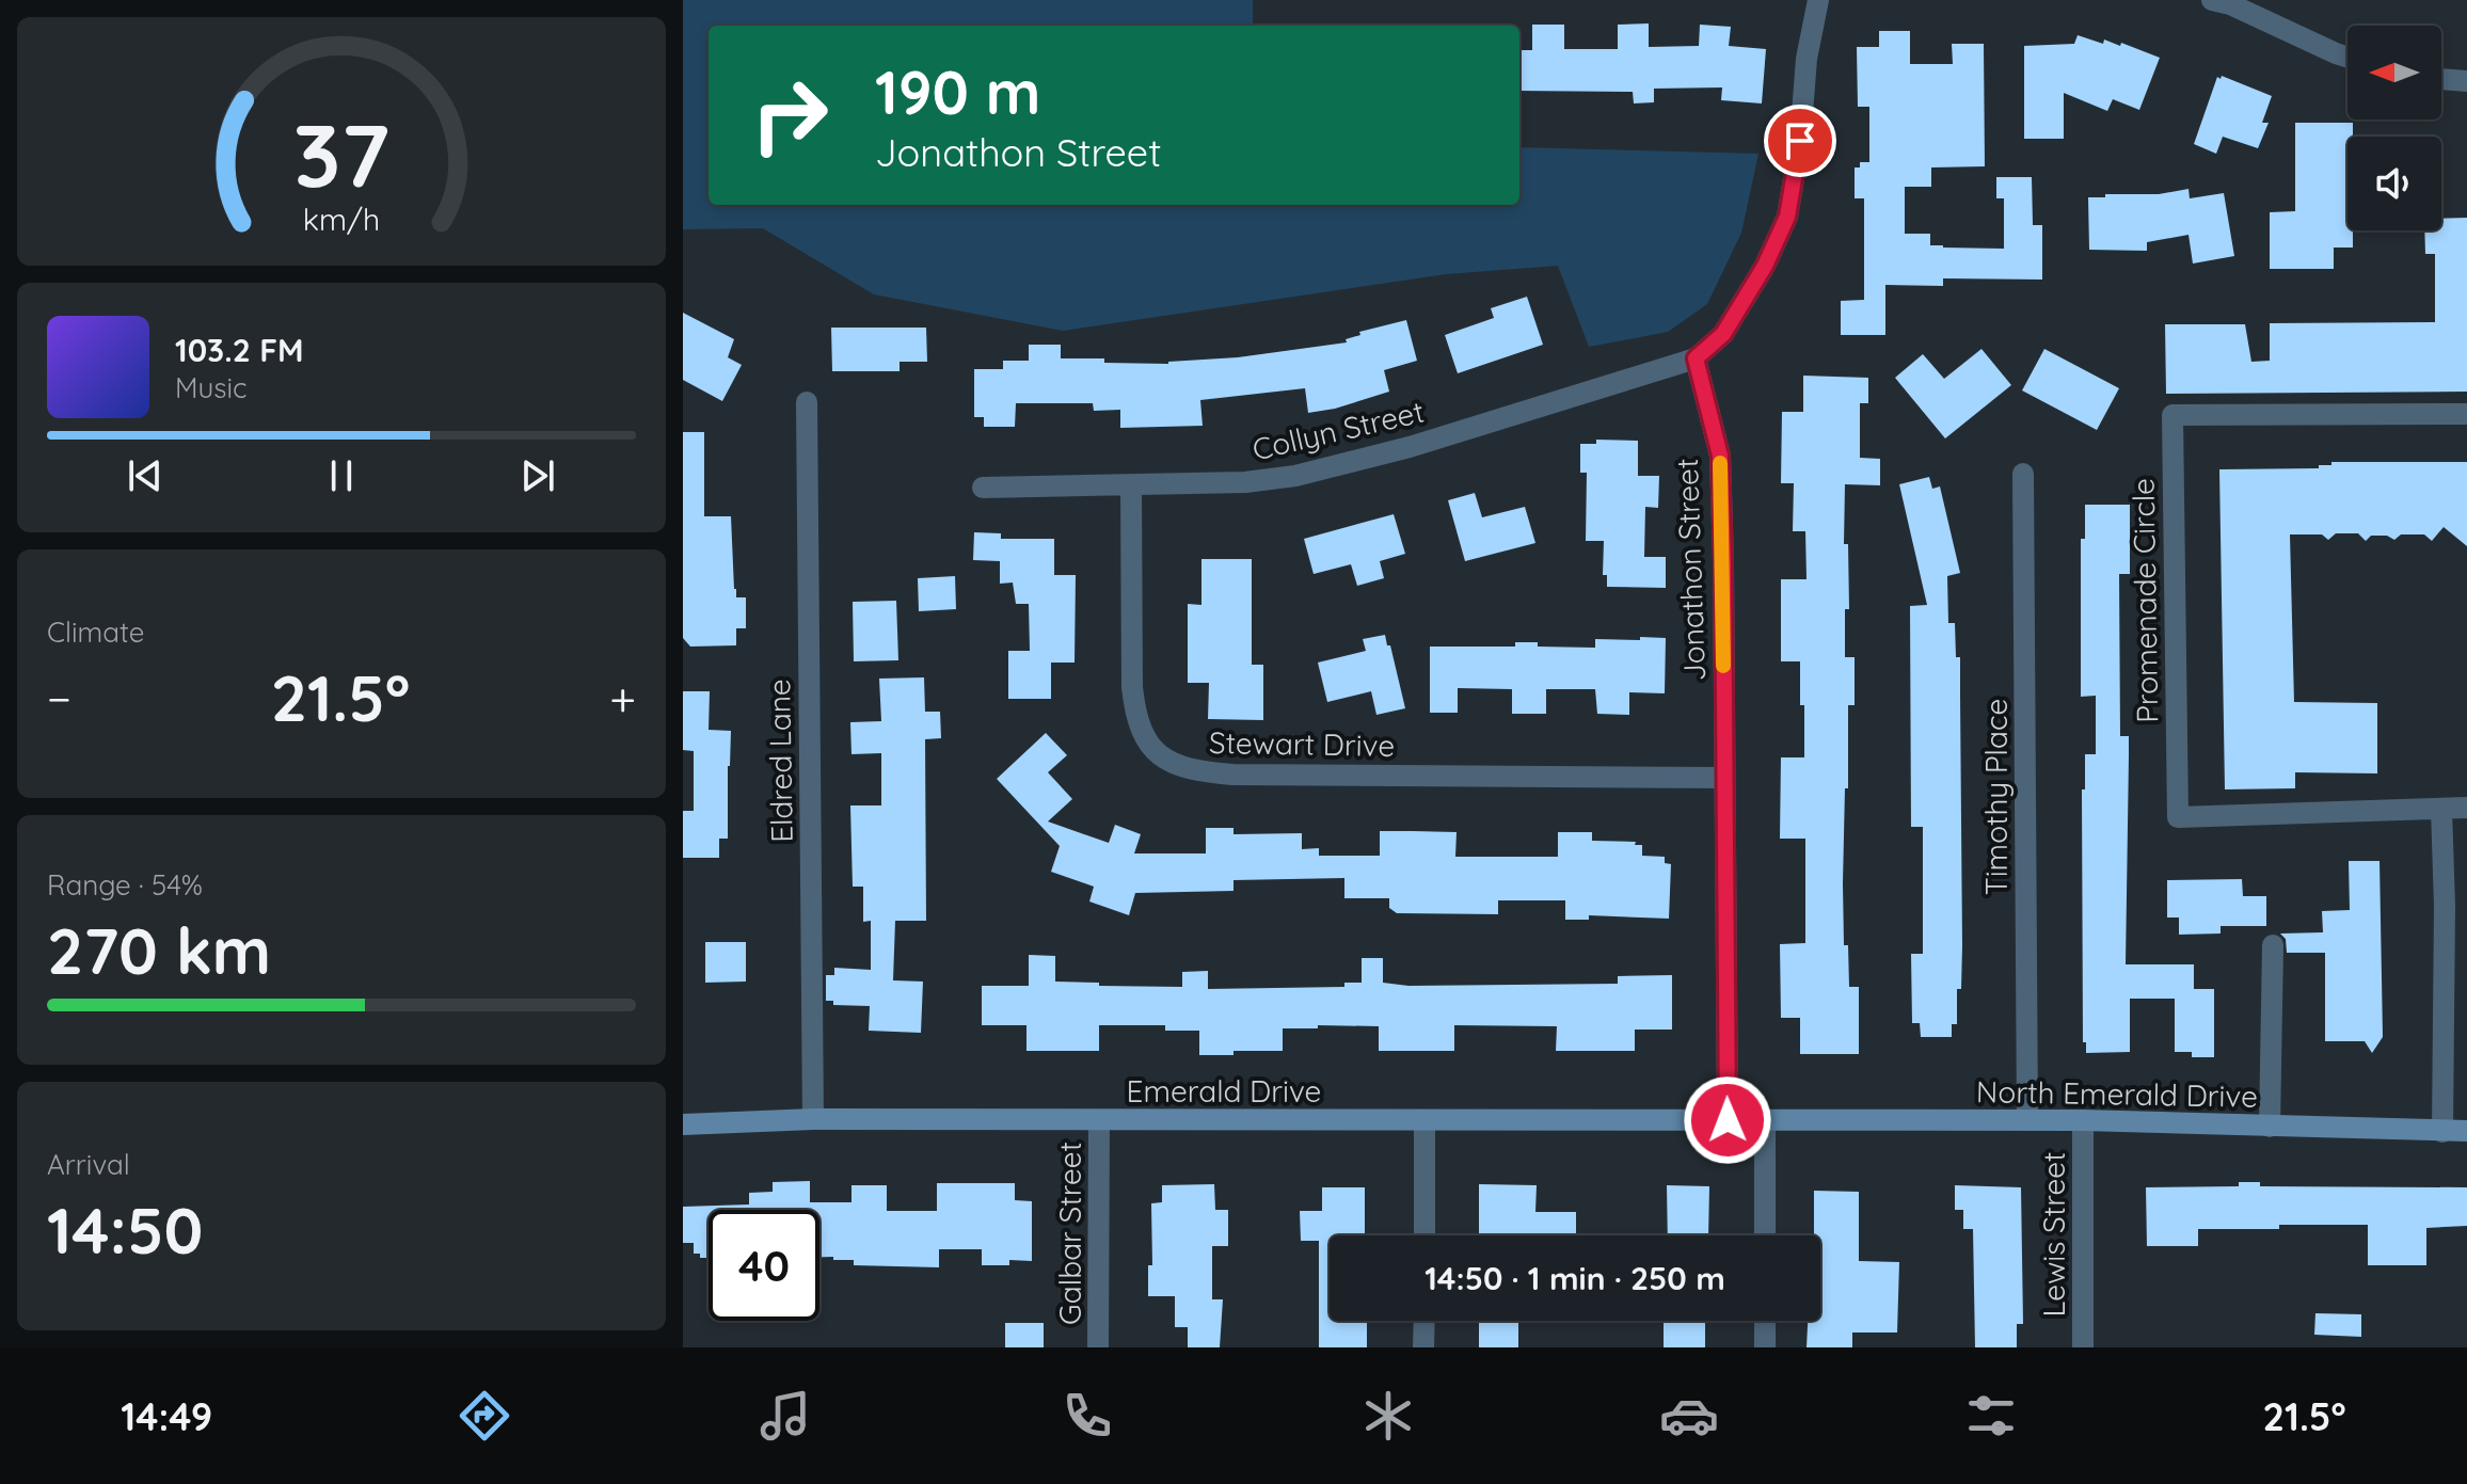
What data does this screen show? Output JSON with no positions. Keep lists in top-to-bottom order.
{
  "streets": {
    "main road": ["Emerald Drive", "North Emerald Drive"],
    "street": [
      "Collyn Street",
      "Jonathon Street",
      "Promenade Circle",
      "Stewart Drive",
      "Eldred Lane",
      "Timothy Place",
      "Galbar Street",
      "Lewis Street"
    ]
  },
  "crossings": [
    ["Collyn Street", "Jonathon Street"],
    ["Collyn Street", "Stewart Drive"],
    ["Jonathon Street", "Stewart Drive"],
    ["Jonathon Street", "Emerald Drive"],
    ["Eldred Lane", "Emerald Drive"],
    ["Timothy Place", "North Emerald Drive"],
    ["Emerald Drive", "North Emerald Drive"],
    ["Emerald Drive", "Galbar Street"],
    ["North Emerald Drive", "Lewis Street"]
  ],
  "north": "left",
  "page": {
    "turn": ["190 m", "Jonathon Street"],
    "song": ["103.2 FM", "Music"],
    "tile": [
      "Climate",
      ["Range · 54%", "270 km"],
      ["Arrival", "14:50"]
    ],
    "heat": ["−", "21.5°", "+"],
    "limit": "40",
    "trip": "14:50 · 1 min · 250 m",
    "tabs": ["14:49", "21.5°"],
    "gauge": ["37", "km/h"]
  }
}
